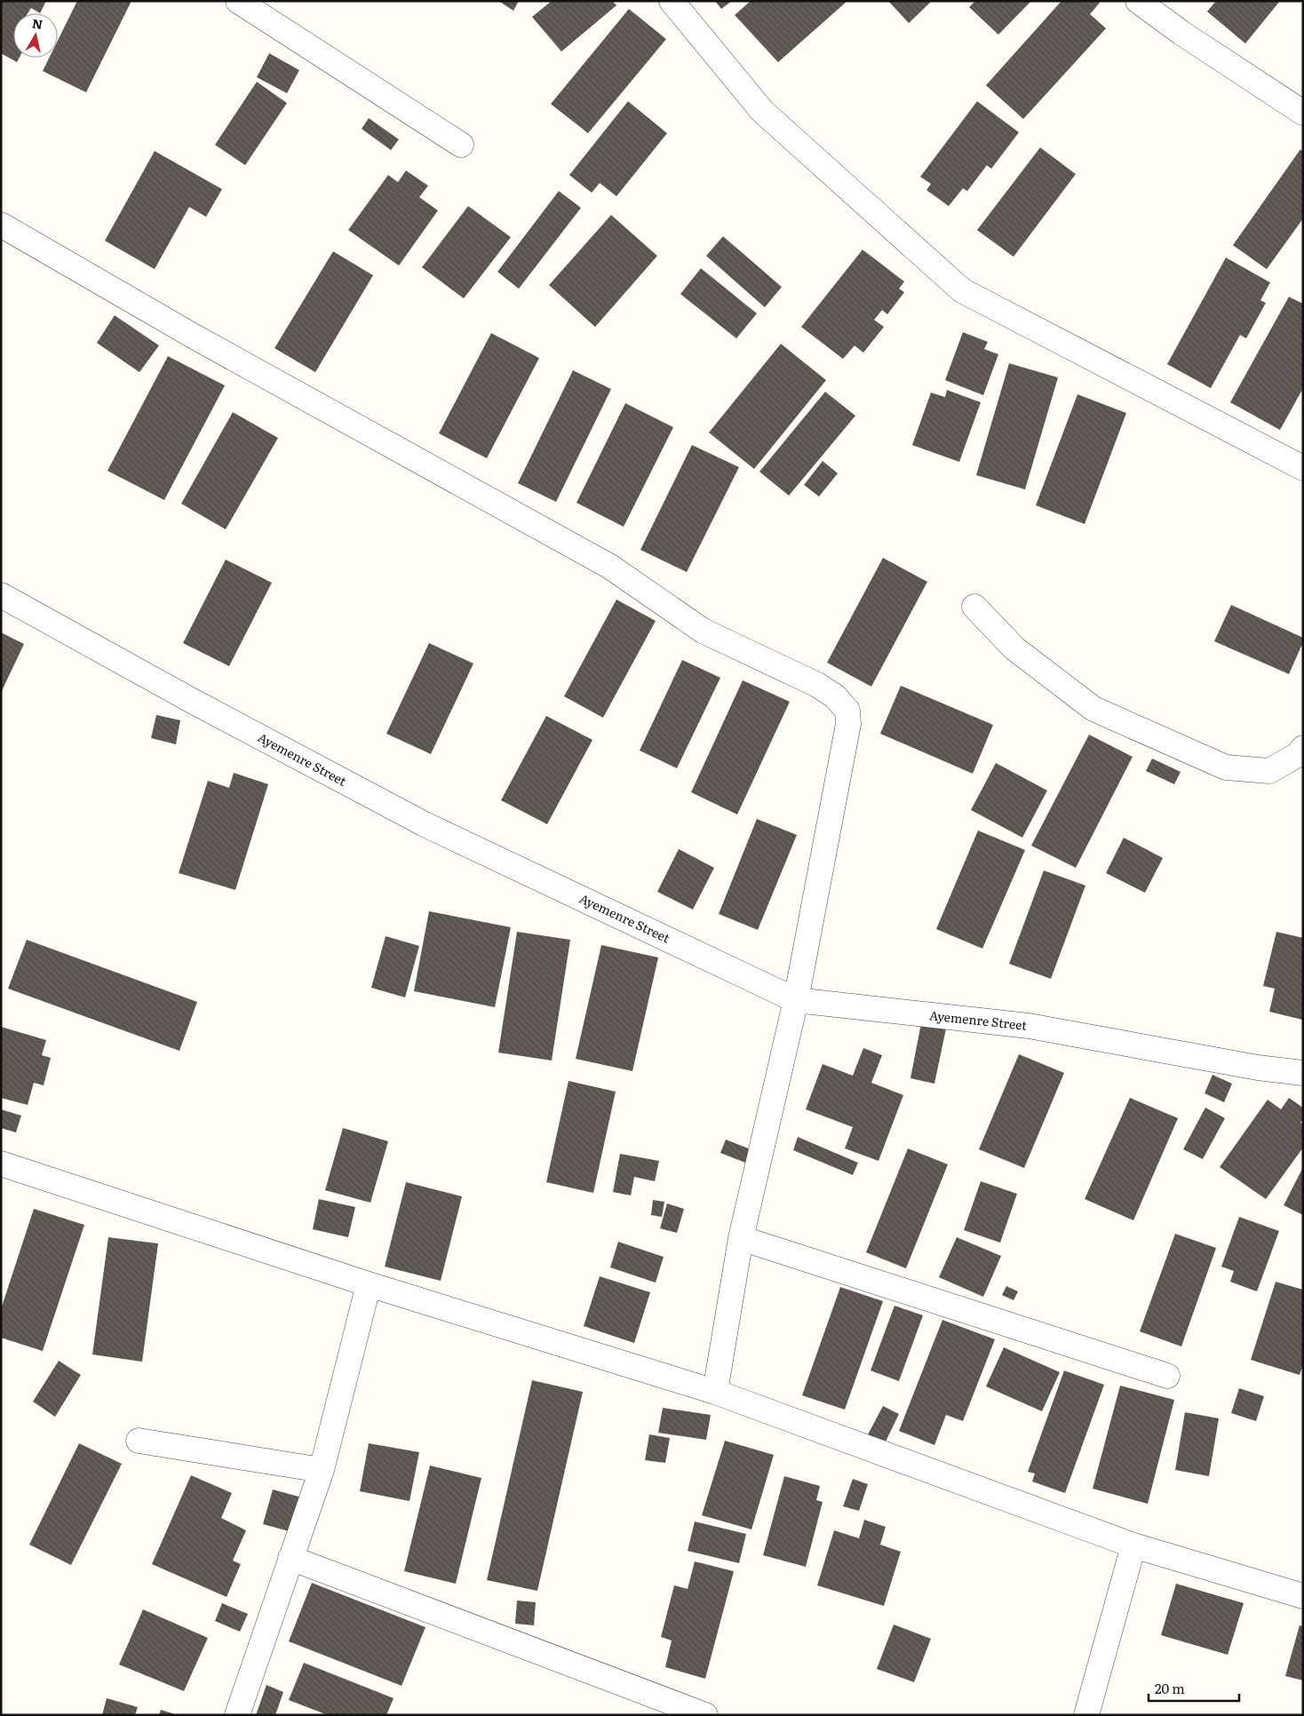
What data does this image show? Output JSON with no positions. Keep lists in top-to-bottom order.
{
  "streets": {
    "street": ["Ayemenre Street"]
  },
  "scale_bar": "20 m",
  "north": "top"
}
